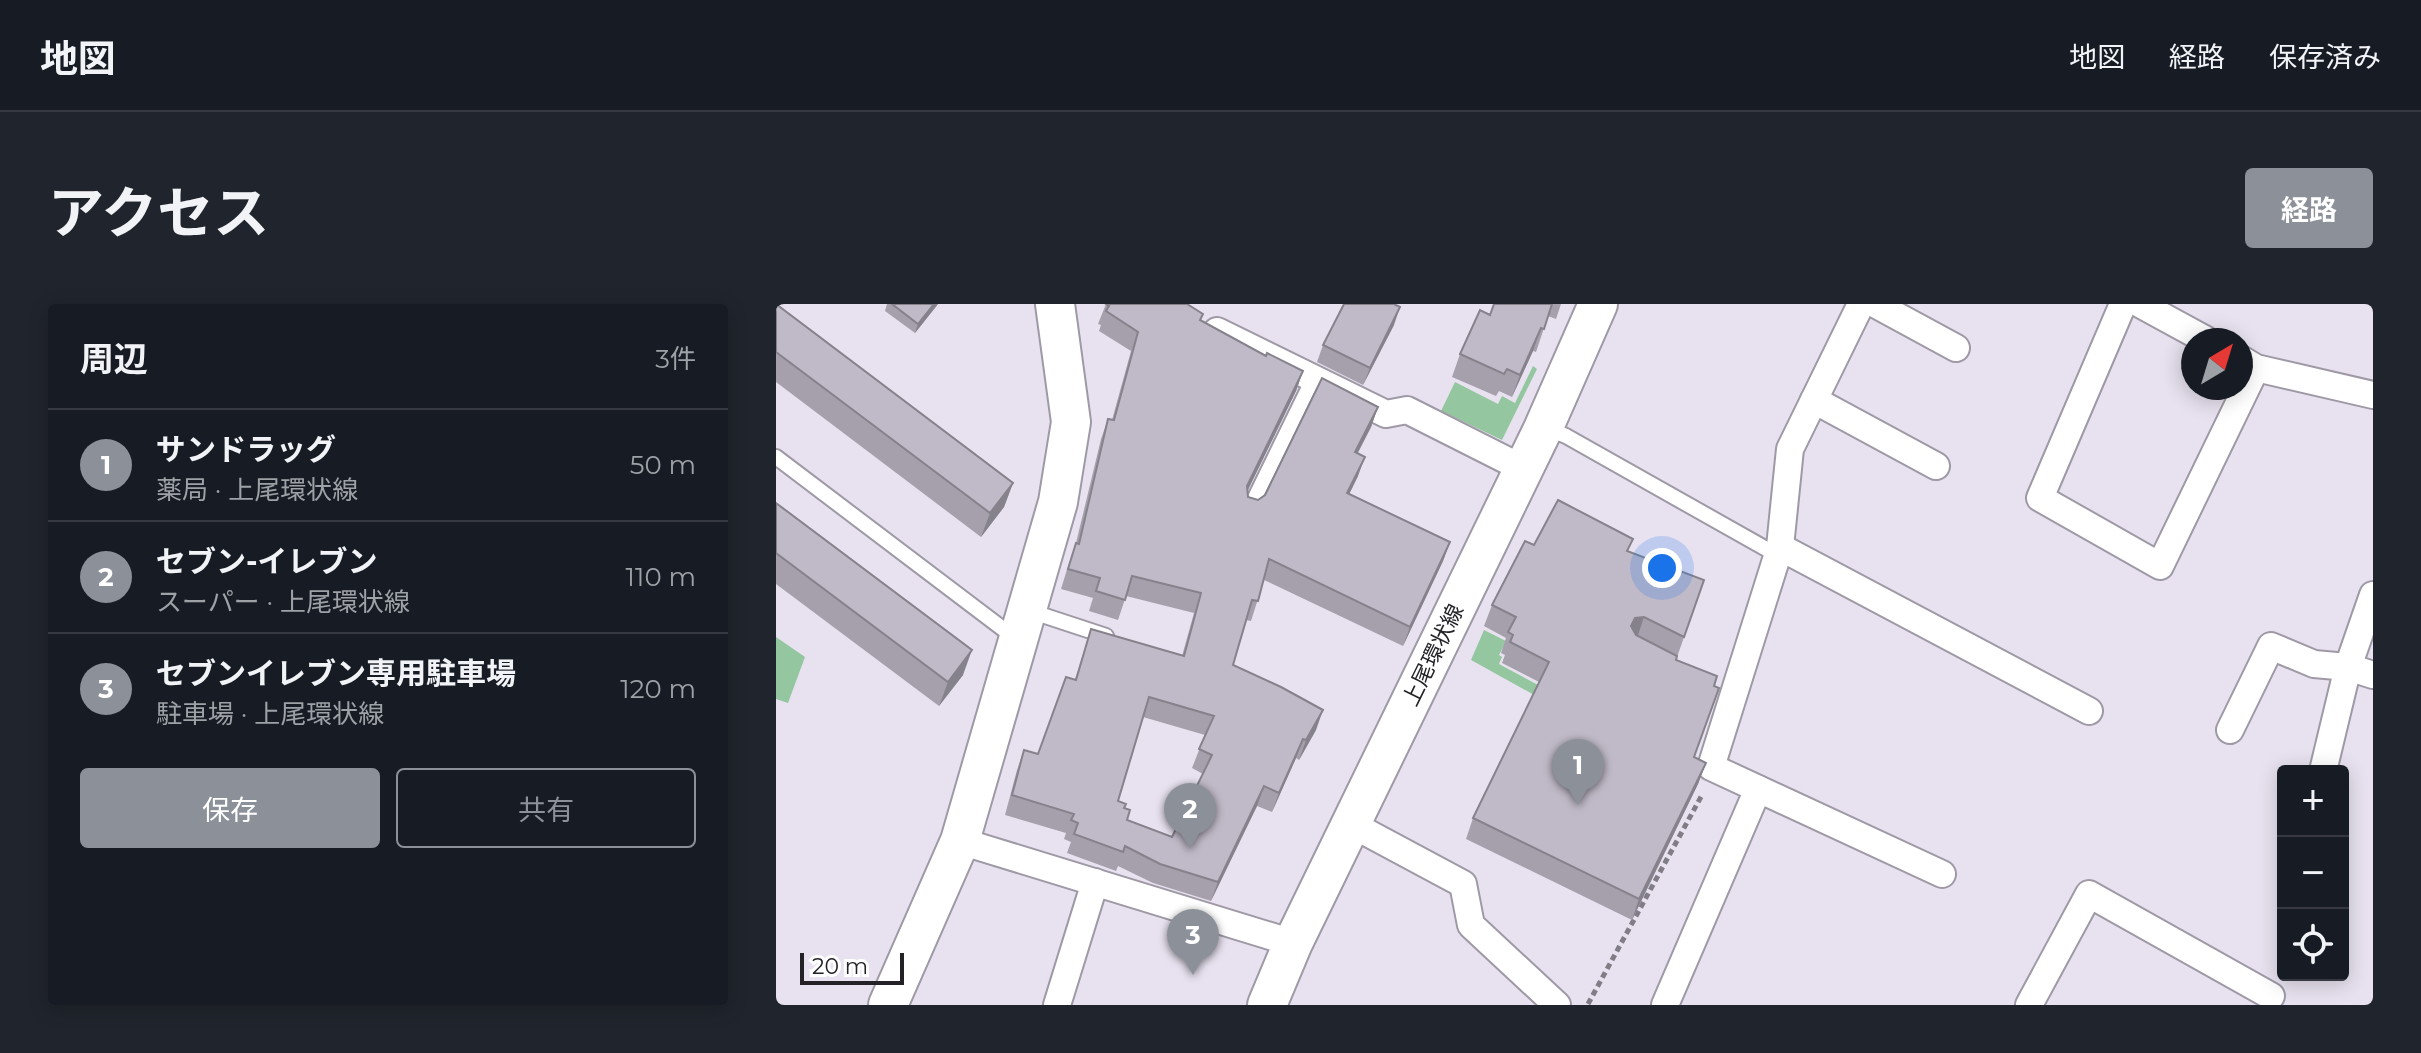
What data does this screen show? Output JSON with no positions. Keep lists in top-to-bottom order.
{
  "streets": {
    "main road": ["上尾環状線"]
  },
  "scale_bar": "20 m",
  "north": "top right",
  "page": {
    "header": "地図",
    "nav": ["地図", "経路", "保存済み"],
    "title": "アクセス",
    "buttons": [
      "経路",
      ["保存", "共有"]
    ],
    "heading": ["周辺", "3件"],
    "list": [
      {
        "mark": "1",
        "name": "サンドラッグ",
        "note": "薬局 · 上尾環状線",
        "value": "50 m"
      },
      {
        "mark": "2",
        "name": "セブン-イレブン",
        "note": "スーパー · 上尾環状線",
        "value": "110 m"
      },
      {
        "mark": "3",
        "name": "セブンイレブン専用駐車場",
        "note": "駐車場 · 上尾環状線",
        "value": "120 m"
      }
    ],
    "pins": ["1", "2", "3"],
    "map_buttons": ["+", "−"],
    "scale": "20 m"
  }
}
